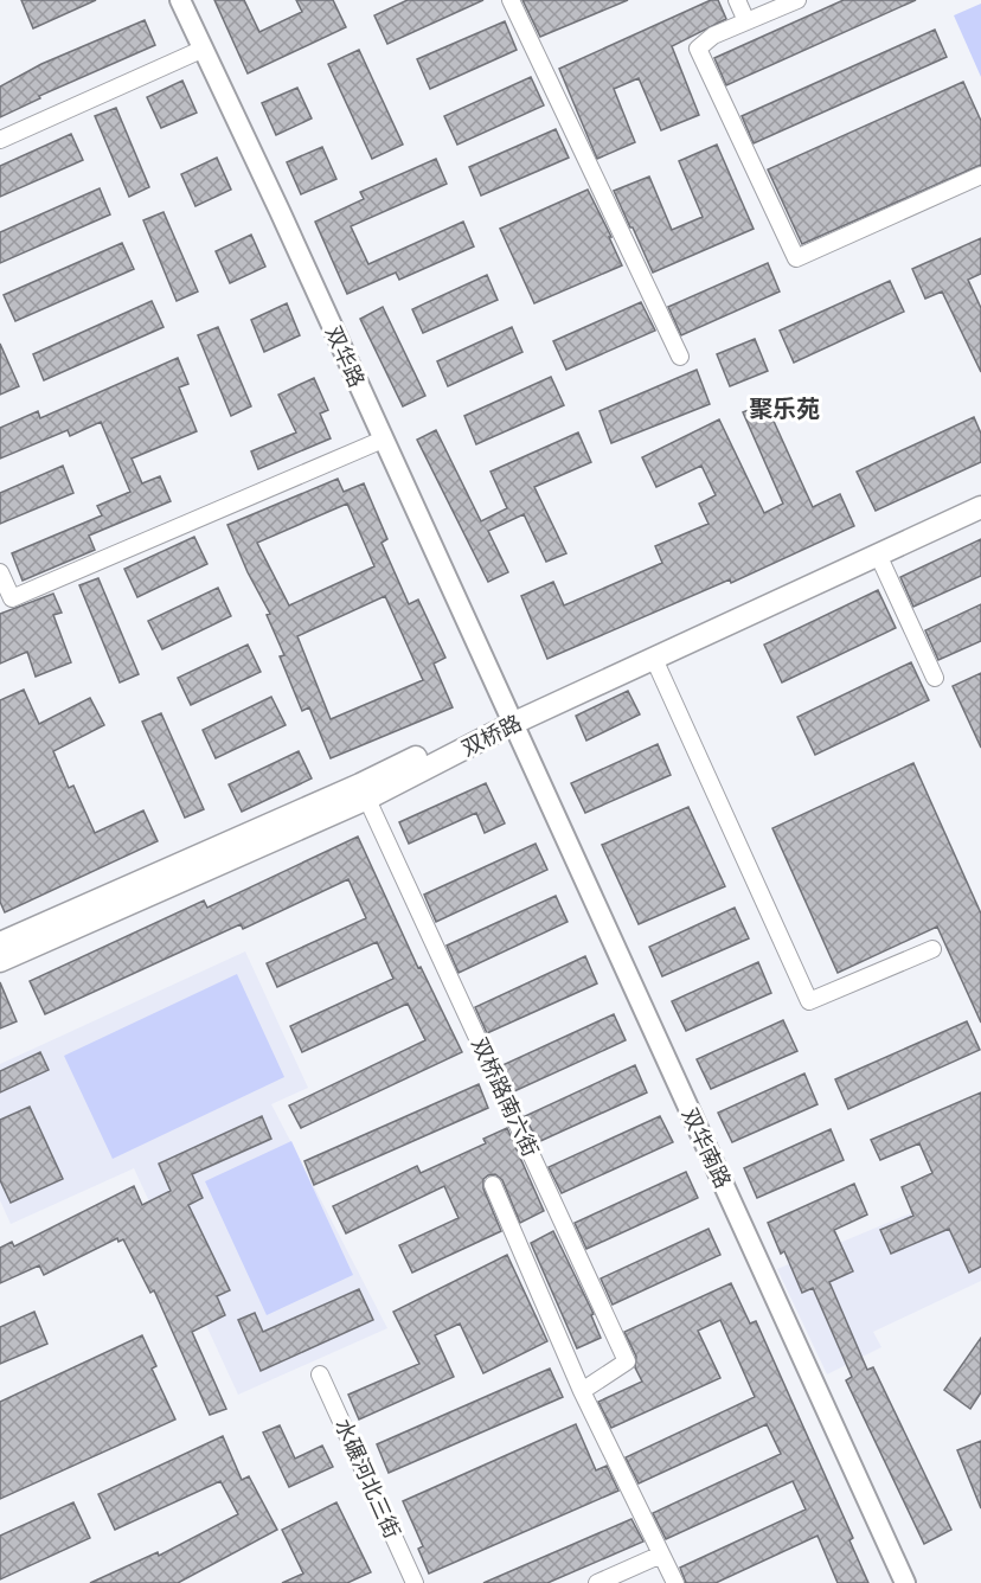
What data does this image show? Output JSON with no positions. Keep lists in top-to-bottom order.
{
  "streets": {
    "main road": ["双桥路"],
    "street": [
      "双华路",
      "双桥路南六街",
      "双华南路",
      "水碾河北三街"
    ]
  },
  "crossings": [
    ["双华路", "双桥路"],
    ["双华路", "双华南路"],
    ["双桥路", "双桥路南六街"],
    ["双桥路", "双华南路"]
  ],
  "districts": ["聚乐苑"]
}
